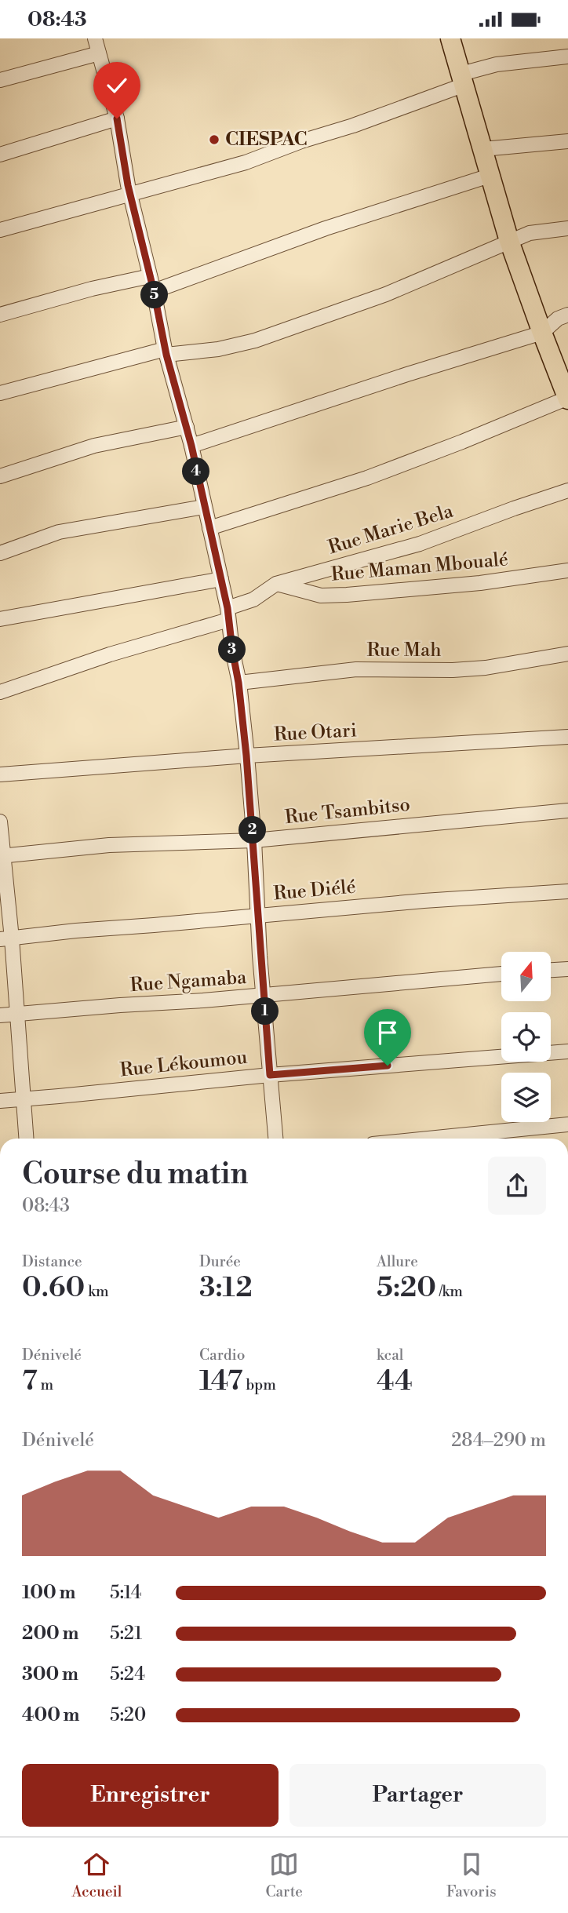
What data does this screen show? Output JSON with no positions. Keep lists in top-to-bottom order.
{
  "streets": {
    "street": [
      "Rue Marie Bela",
      "Rue Maman Mboualé",
      "Rue Mah",
      "Rue Otari",
      "Rue Tsambitso",
      "Rue Diélé",
      "Rue Ngamaba",
      "Rue Lékoumou"
    ]
  },
  "crossings": [
    ["Rue Marie Bela", "Rue Maman Mboualé"]
  ],
  "places": ["CIESPAC"],
  "north": "top",
  "page": {
    "status": "08:43",
    "pins": [
      "5",
      "4",
      "3",
      "2",
      "1"
    ],
    "heading": ["Course du matin", "08:43"],
    "stats": [
      ["Distance", "0.60 km"],
      ["Durée", "3:12"],
      ["Allure", "5:20 /km"],
      ["Dénivelé", "7 m"],
      ["Cardio", "147 bpm"],
      ["kcal", "44"]
    ],
    "chart": ["Dénivelé", "284–290 m"],
    "list": [
      {
        "name": "100 m",
        "note": "5:14"
      },
      {
        "name": "200 m",
        "note": "5:21"
      },
      {
        "name": "300 m",
        "note": "5:24"
      },
      {
        "name": "400 m",
        "note": "5:20"
      }
    ],
    "buttons": ["Enregistrer", "Partager"],
    "tabs": ["Accueil", "Carte", "Favoris"]
  }
}
